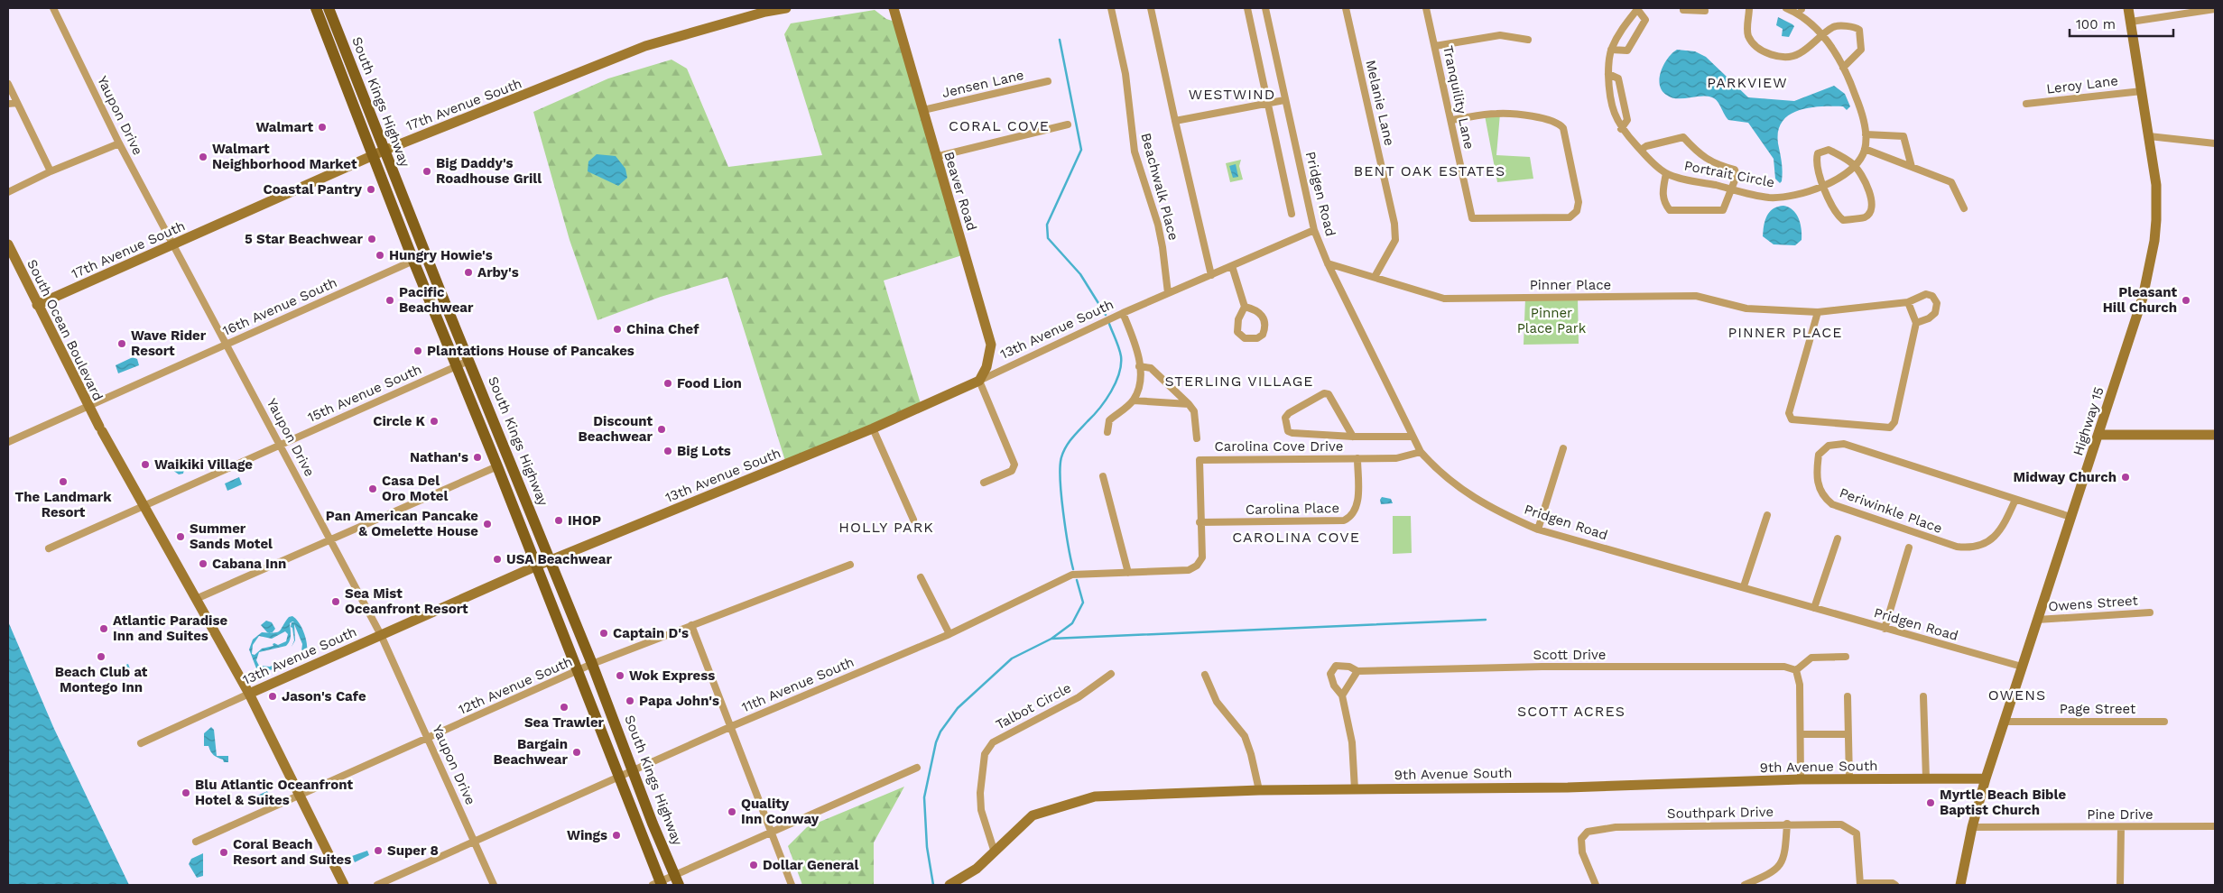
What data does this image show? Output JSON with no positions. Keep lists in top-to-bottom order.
{
  "streets": {
    "main road": ["South Kings Highway"],
    "street": [
      "Jensen Lane",
      "Leroy Lane",
      "Tranquility Lane",
      "Melanie Lane",
      "17th Avenue South",
      "Yaupon Drive",
      "Portrait Circle",
      "Beachwalk Place",
      "Beaver Road",
      "Pridgen Road",
      "Pinner Place",
      "16th Avenue South",
      "13th Avenue South",
      "South Ocean Boulevard",
      "15th Avenue South",
      "Highway 15",
      "Carolina Cove Drive",
      "Carolina Place",
      "Periwinkle Place",
      "Owens Street",
      "Scott Drive",
      "11th Avenue South",
      "12th Avenue South",
      "Talbot Circle",
      "Page Street",
      "9th Avenue South",
      "Southpark Drive",
      "Pine Drive"
    ]
  },
  "crossings": [
    ["Jensen Lane", "Beaver Road"],
    ["Leroy Lane", "Highway 15"],
    ["South Kings Highway", "17th Avenue South"],
    ["South Kings Highway", "16th Avenue South"],
    ["South Kings Highway", "13th Avenue South"],
    ["South Kings Highway", "15th Avenue South"],
    ["South Kings Highway", "11th Avenue South"],
    ["South Kings Highway", "12th Avenue South"],
    ["Melanie Lane", "Pinner Place"],
    ["17th Avenue South", "Yaupon Drive"],
    ["17th Avenue South", "South Ocean Boulevard"],
    ["Yaupon Drive", "16th Avenue South"],
    ["Yaupon Drive", "13th Avenue South"],
    ["Yaupon Drive", "15th Avenue South"],
    ["Yaupon Drive", "11th Avenue South"],
    ["Yaupon Drive", "12th Avenue South"],
    ["Beachwalk Place", "13th Avenue South"],
    ["Beaver Road", "13th Avenue South"],
    ["Pridgen Road", "Pinner Place"],
    ["Pridgen Road", "13th Avenue South"],
    ["Pridgen Road", "Highway 15"],
    ["Pridgen Road", "Carolina Cove Drive"],
    ["16th Avenue South", "South Ocean Boulevard"],
    ["13th Avenue South", "South Ocean Boulevard"],
    ["South Ocean Boulevard", "15th Avenue South"],
    ["South Ocean Boulevard", "12th Avenue South"],
    ["Highway 15", "Periwinkle Place"],
    ["Highway 15", "Owens Street"],
    ["Highway 15", "Page Street"],
    ["Highway 15", "9th Avenue South"],
    ["Highway 15", "Pine Drive"],
    ["Carolina Cove Drive", "Carolina Place"],
    ["Carolina Cove Drive", "11th Avenue South"],
    ["Carolina Place", "11th Avenue South"],
    ["Talbot Circle", "9th Avenue South"]
  ],
  "districts": [
    "PARKVIEW",
    "WESTWIND",
    "CORAL COVE",
    "BENT OAK ESTATES",
    "PINNER PLACE",
    "STERLING VILLAGE",
    "HOLLY PARK",
    "CAROLINA COVE",
    "OWENS",
    "SCOTT ACRES"
  ],
  "parks": ["Pinner Place Park"],
  "places": [
    "Walmart",
    "Walmart Neighborhood Market",
    "Big Daddy's Roadhouse Grill",
    "Coastal Pantry",
    "5 Star Beachwear",
    "Hungry Howie's",
    "Arby's",
    "Pacific Beachwear",
    "Pleasant Hill Church",
    "China Chef",
    "Wave Rider Resort",
    "Plantations House of Pancakes",
    "Food Lion",
    "Circle K",
    "Discount Beachwear",
    "Big Lots",
    "Nathan's",
    "Waikiki Village",
    "Midway Church",
    "The Landmark Resort",
    "Casa Del Oro Motel",
    "IHOP",
    "Pan American Pancake & Omelette House",
    "Summer Sands Motel",
    "USA Beachwear",
    "Cabana Inn",
    "Sea Mist Oceanfront Resort",
    "Atlantic Paradise Inn and Suites",
    "Captain D's",
    "Beach Club at Montego Inn",
    "Wok Express",
    "Jason's Cafe",
    "Papa John's",
    "Sea Trawler",
    "Bargain Beachwear",
    "Blu Atlantic Oceanfront Hotel & Suites",
    "Myrtle Beach Bible Baptist Church",
    "Quality Inn Conway",
    "Wings",
    "Super 8",
    "Coral Beach Resort and Suites",
    "Dollar General"
  ],
  "scale_bar": "100 m"
}
